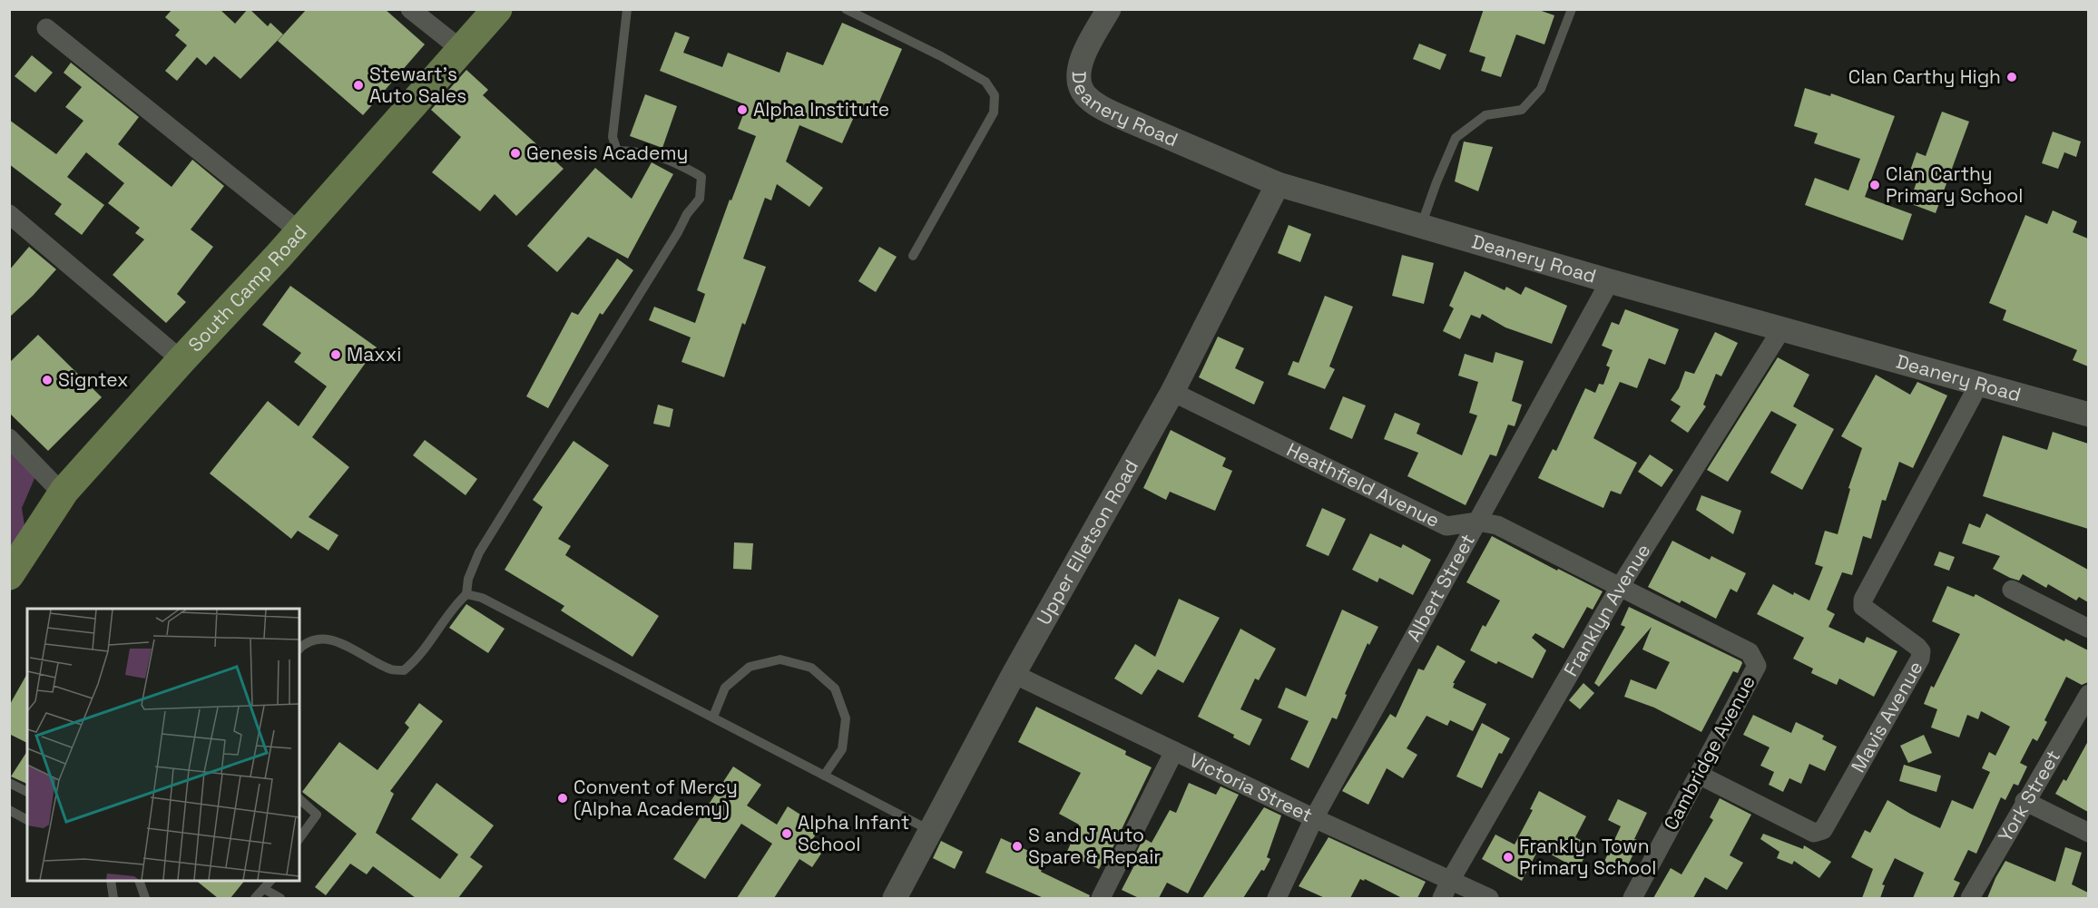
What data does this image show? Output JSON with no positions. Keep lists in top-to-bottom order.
{
  "streets": {
    "main road": ["South Camp Road"],
    "street": [
      "Deanery Road",
      "Heathfield Avenue",
      "Upper Elletson Road",
      "Albert Street",
      "Franklyn Avenue",
      "Mavis Avenue",
      "Cambridge Avenue",
      "Victoria Street",
      "York Street"
    ]
  },
  "crossings": [
    ["Deanery Road", "Upper Elletson Road"],
    ["Deanery Road", "Albert Street"],
    ["Deanery Road", "Franklyn Avenue"],
    ["Deanery Road", "Mavis Avenue"],
    ["Heathfield Avenue", "Upper Elletson Road"],
    ["Heathfield Avenue", "Albert Street"],
    ["Heathfield Avenue", "Franklyn Avenue"],
    ["Heathfield Avenue", "Cambridge Avenue"],
    ["Upper Elletson Road", "Victoria Street"],
    ["Albert Street", "Victoria Street"],
    ["Franklyn Avenue", "Victoria Street"],
    ["Mavis Avenue", "Cambridge Avenue"]
  ],
  "places": [
    "Clan Carthy High",
    "Stewart's Auto Sales",
    "Alpha Institute",
    "Genesis Academy",
    "Clan Carthy Primary School",
    "Maxxi",
    "Signtex",
    "Convent of Mercy (Alpha Academy)",
    "Alpha Infant School",
    "S and J Auto Spare & Repair",
    "Franklyn Town Primary School"
  ]
}
